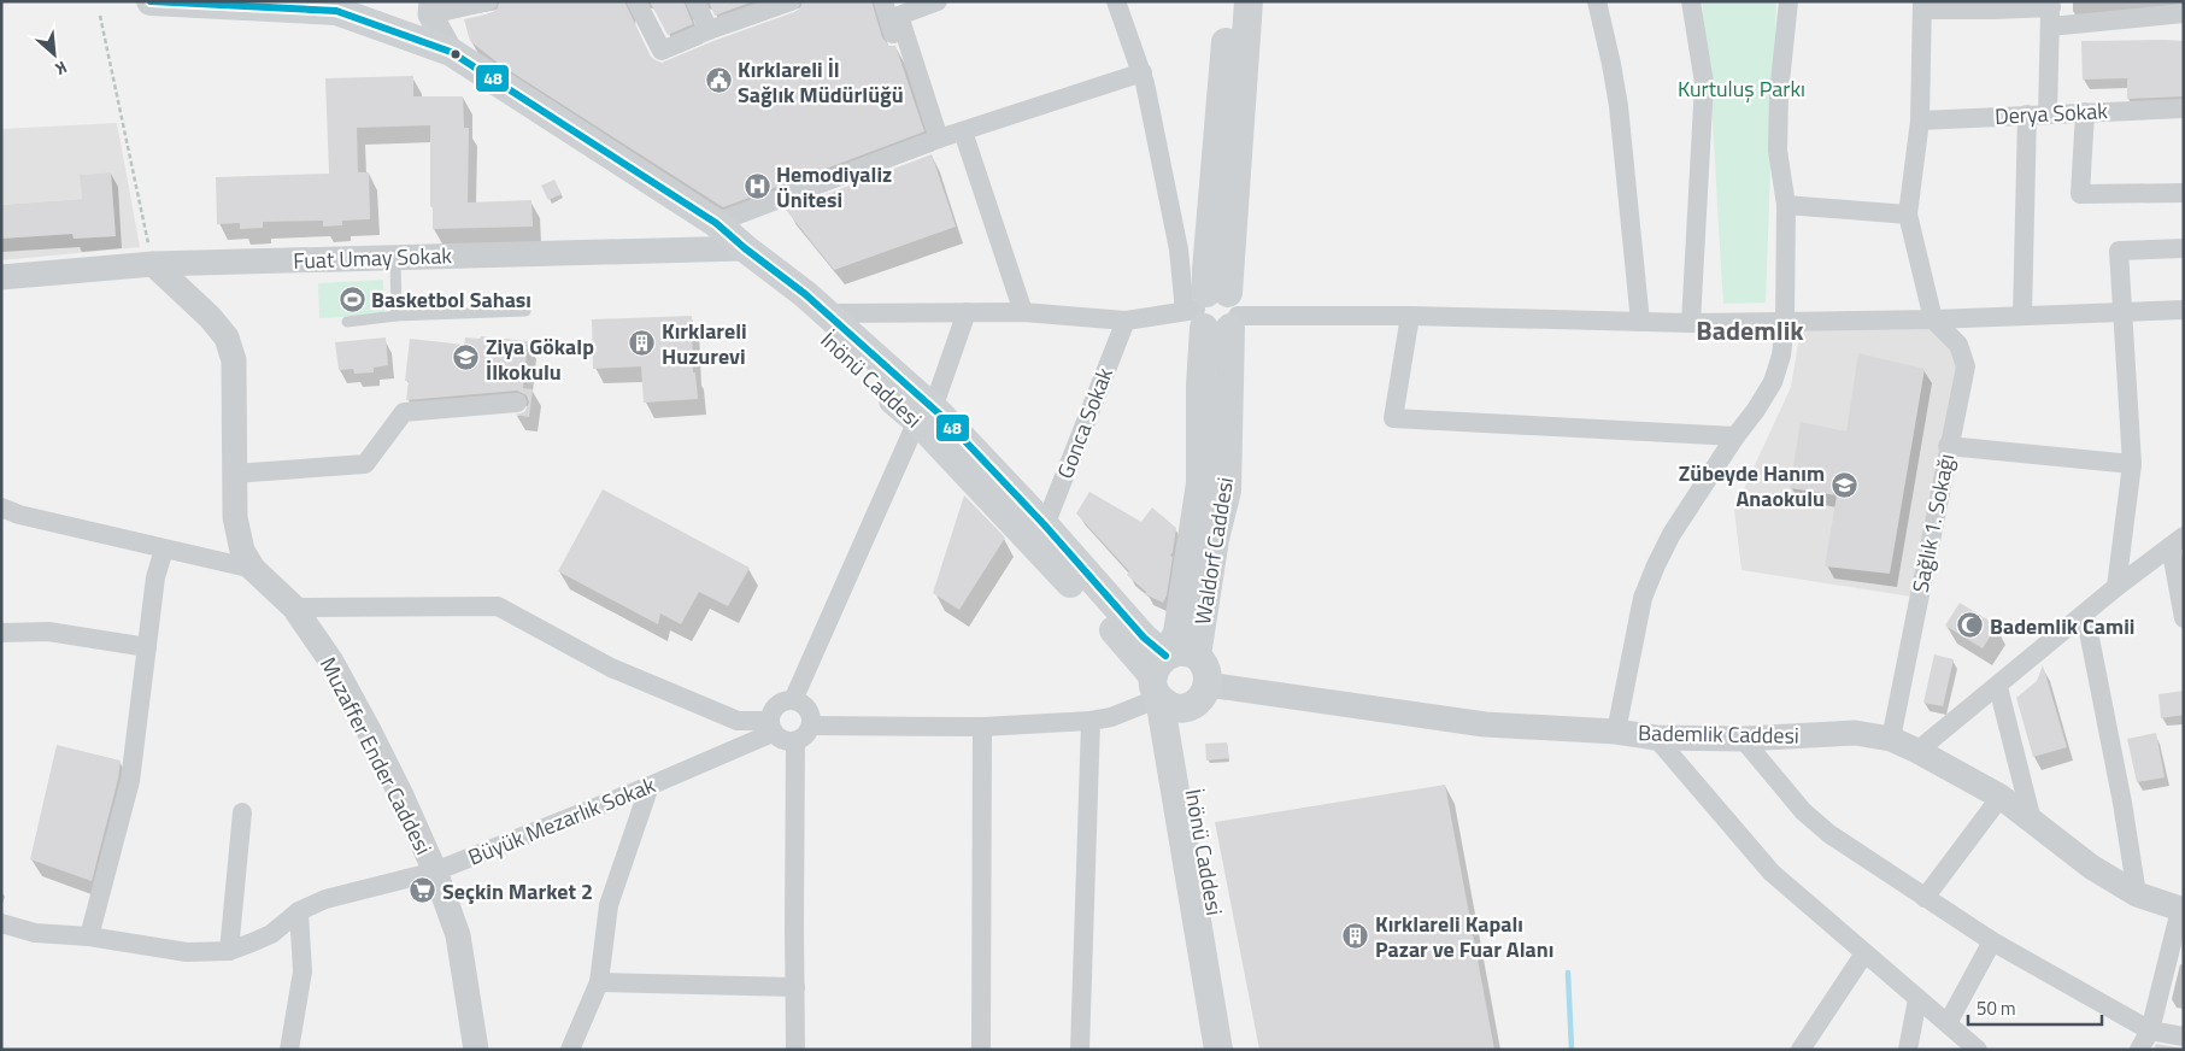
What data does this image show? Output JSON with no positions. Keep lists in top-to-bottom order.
{
  "streets": {
    "main road": ["İnönü Caddesi", "Waldorf Caddesi"],
    "street": [
      "Derya Sokak",
      "Fuat Umay Sokak",
      "Gonca Sokak",
      "Sağlık 1. Sokağı",
      "Bademlik Caddesi",
      "Muzaffer Ender Caddesi",
      "Büyük Mezarlık Sokak"
    ]
  },
  "crossings": [
    ["Fuat Umay Sokak", "İnönü Caddesi"],
    ["Fuat Umay Sokak", "Muzaffer Ender Caddesi"],
    ["İnönü Caddesi", "Gonca Sokak"],
    ["İnönü Caddesi", "Waldorf Caddesi"],
    ["Sağlık 1. Sokağı", "Bademlik Caddesi"],
    ["Waldorf Caddesi", "Bademlik Caddesi"],
    ["Muzaffer Ender Caddesi", "Büyük Mezarlık Sokak"]
  ],
  "districts": ["Bademlik"],
  "parks": ["Kurtuluş Parkı"],
  "places": {
    "public building": ["Kırklareli İl Sağlık Müdürlüğü"],
    "hospital": ["Hemodiyaliz Ünitesi"],
    "sports": ["Basketbol Sahası"],
    "building": ["Kırklareli Huzurevi", "Kırklareli Kapalı Pazar ve Fuar Alanı"],
    "school or university": ["Ziya Gökalp İlkokulu", "Zübeyde Hanım Anaokulu"],
    "mosque": ["Bademlik Camii"],
    "supermarket": ["Seçkin Market 2"]
  },
  "lines": ["transit line 48"],
  "scale_bar": "50 m",
  "north": "bottom right"
}
